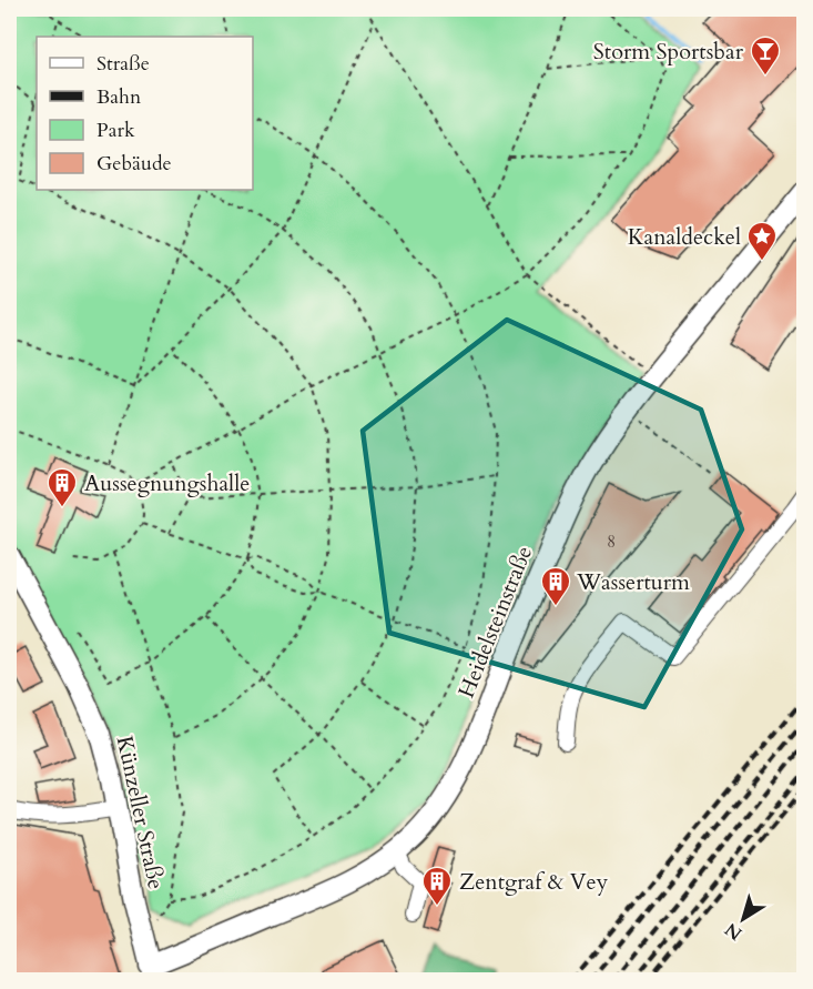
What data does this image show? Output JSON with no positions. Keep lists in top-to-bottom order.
{
  "streets": {
    "main road": ["Heidelsteinstraße", "Künzeller Straße"]
  },
  "crossings": [
    ["Heidelsteinstraße", "Künzeller Straße"]
  ],
  "places": {
    "bar": ["Storm Sportsbar"],
    "place": ["Kanaldeckel"],
    "building": ["Aussegnungshalle", "Wasserturm", "Zentgraf & Vey"]
  },
  "house_numbers": ["8"],
  "legend": [
    "Straße",
    "Bahn",
    "Park",
    "Gebäude"
  ],
  "north": "bottom left"
}
